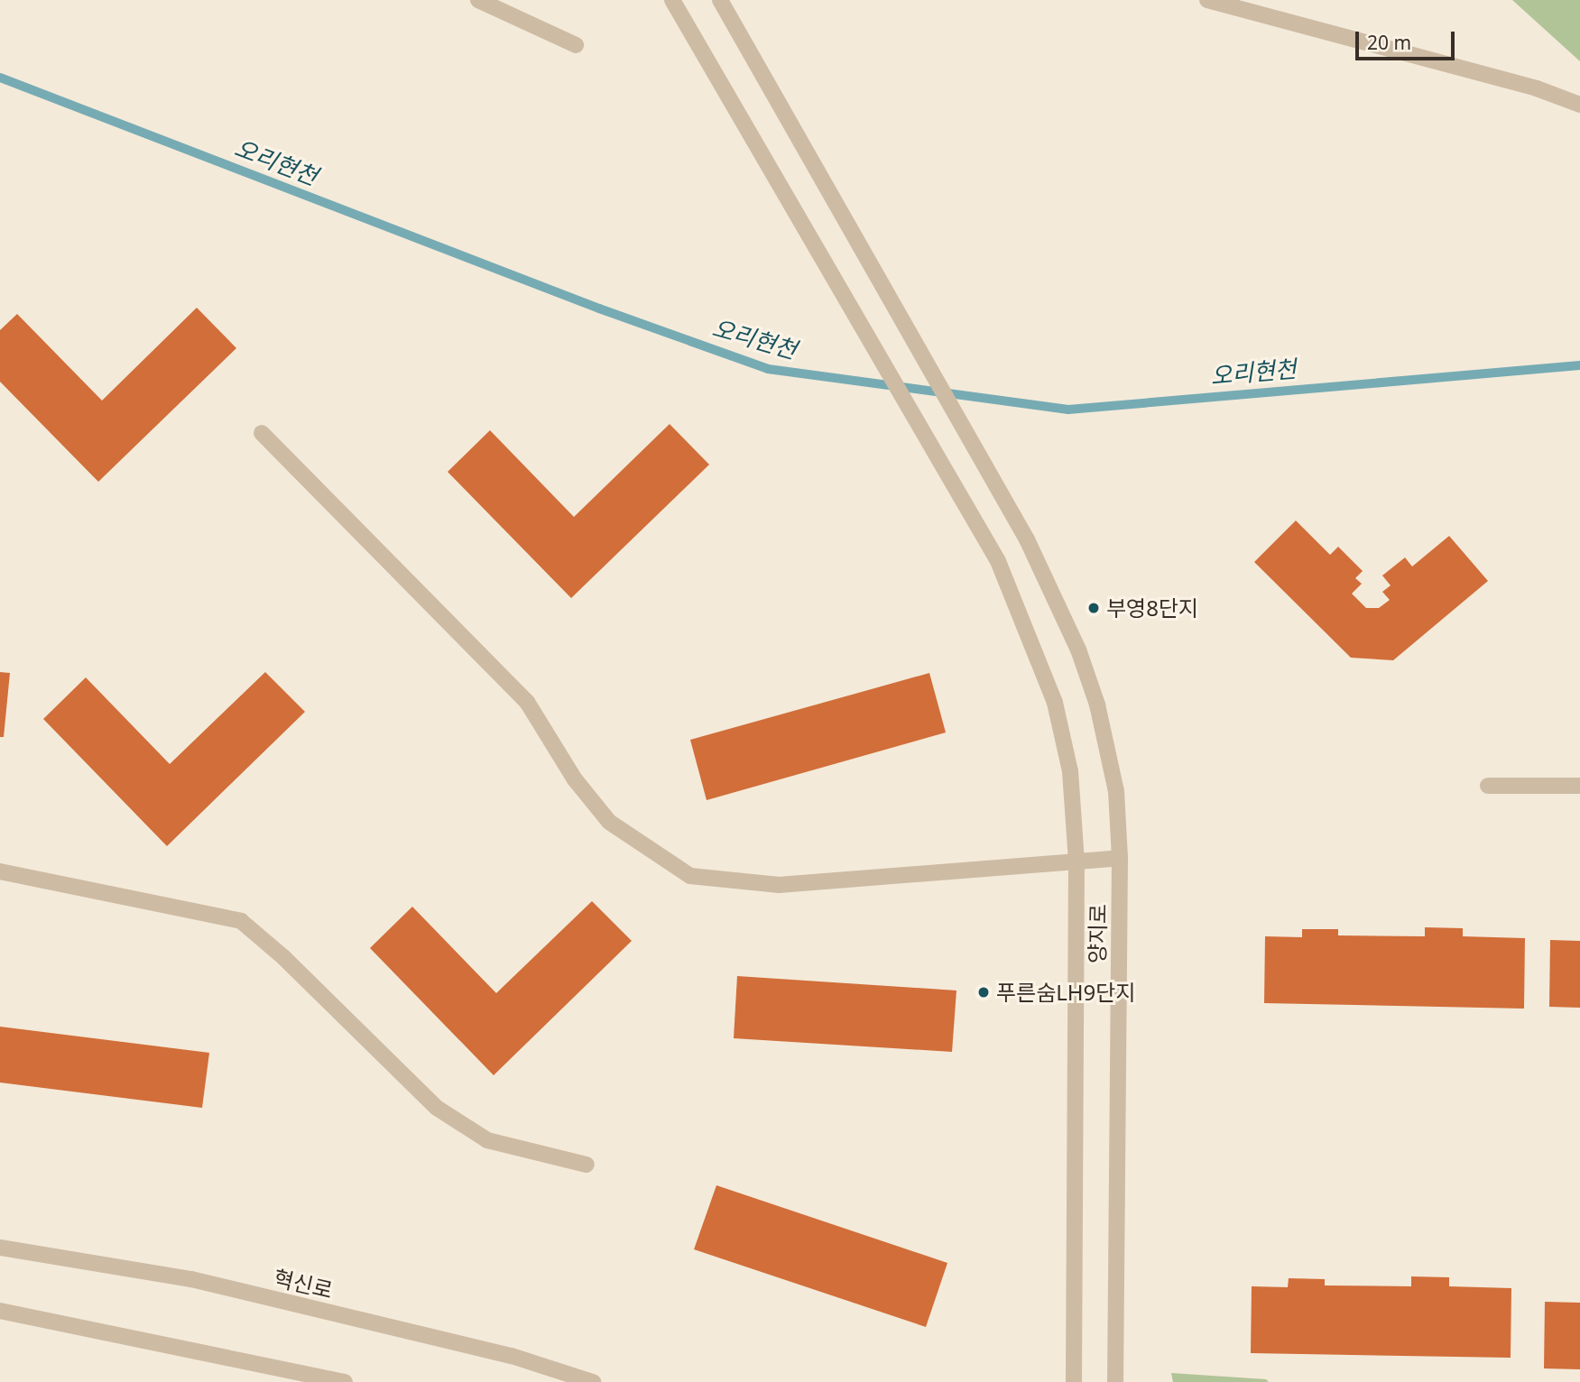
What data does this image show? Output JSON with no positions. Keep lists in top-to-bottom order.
{
  "streets": {
    "street": ["양지로", "혁신로"]
  },
  "water": ["오리현천"],
  "places": ["부영8단지", "푸른숨LH9단지"],
  "scale_bar": "20 m"
}
